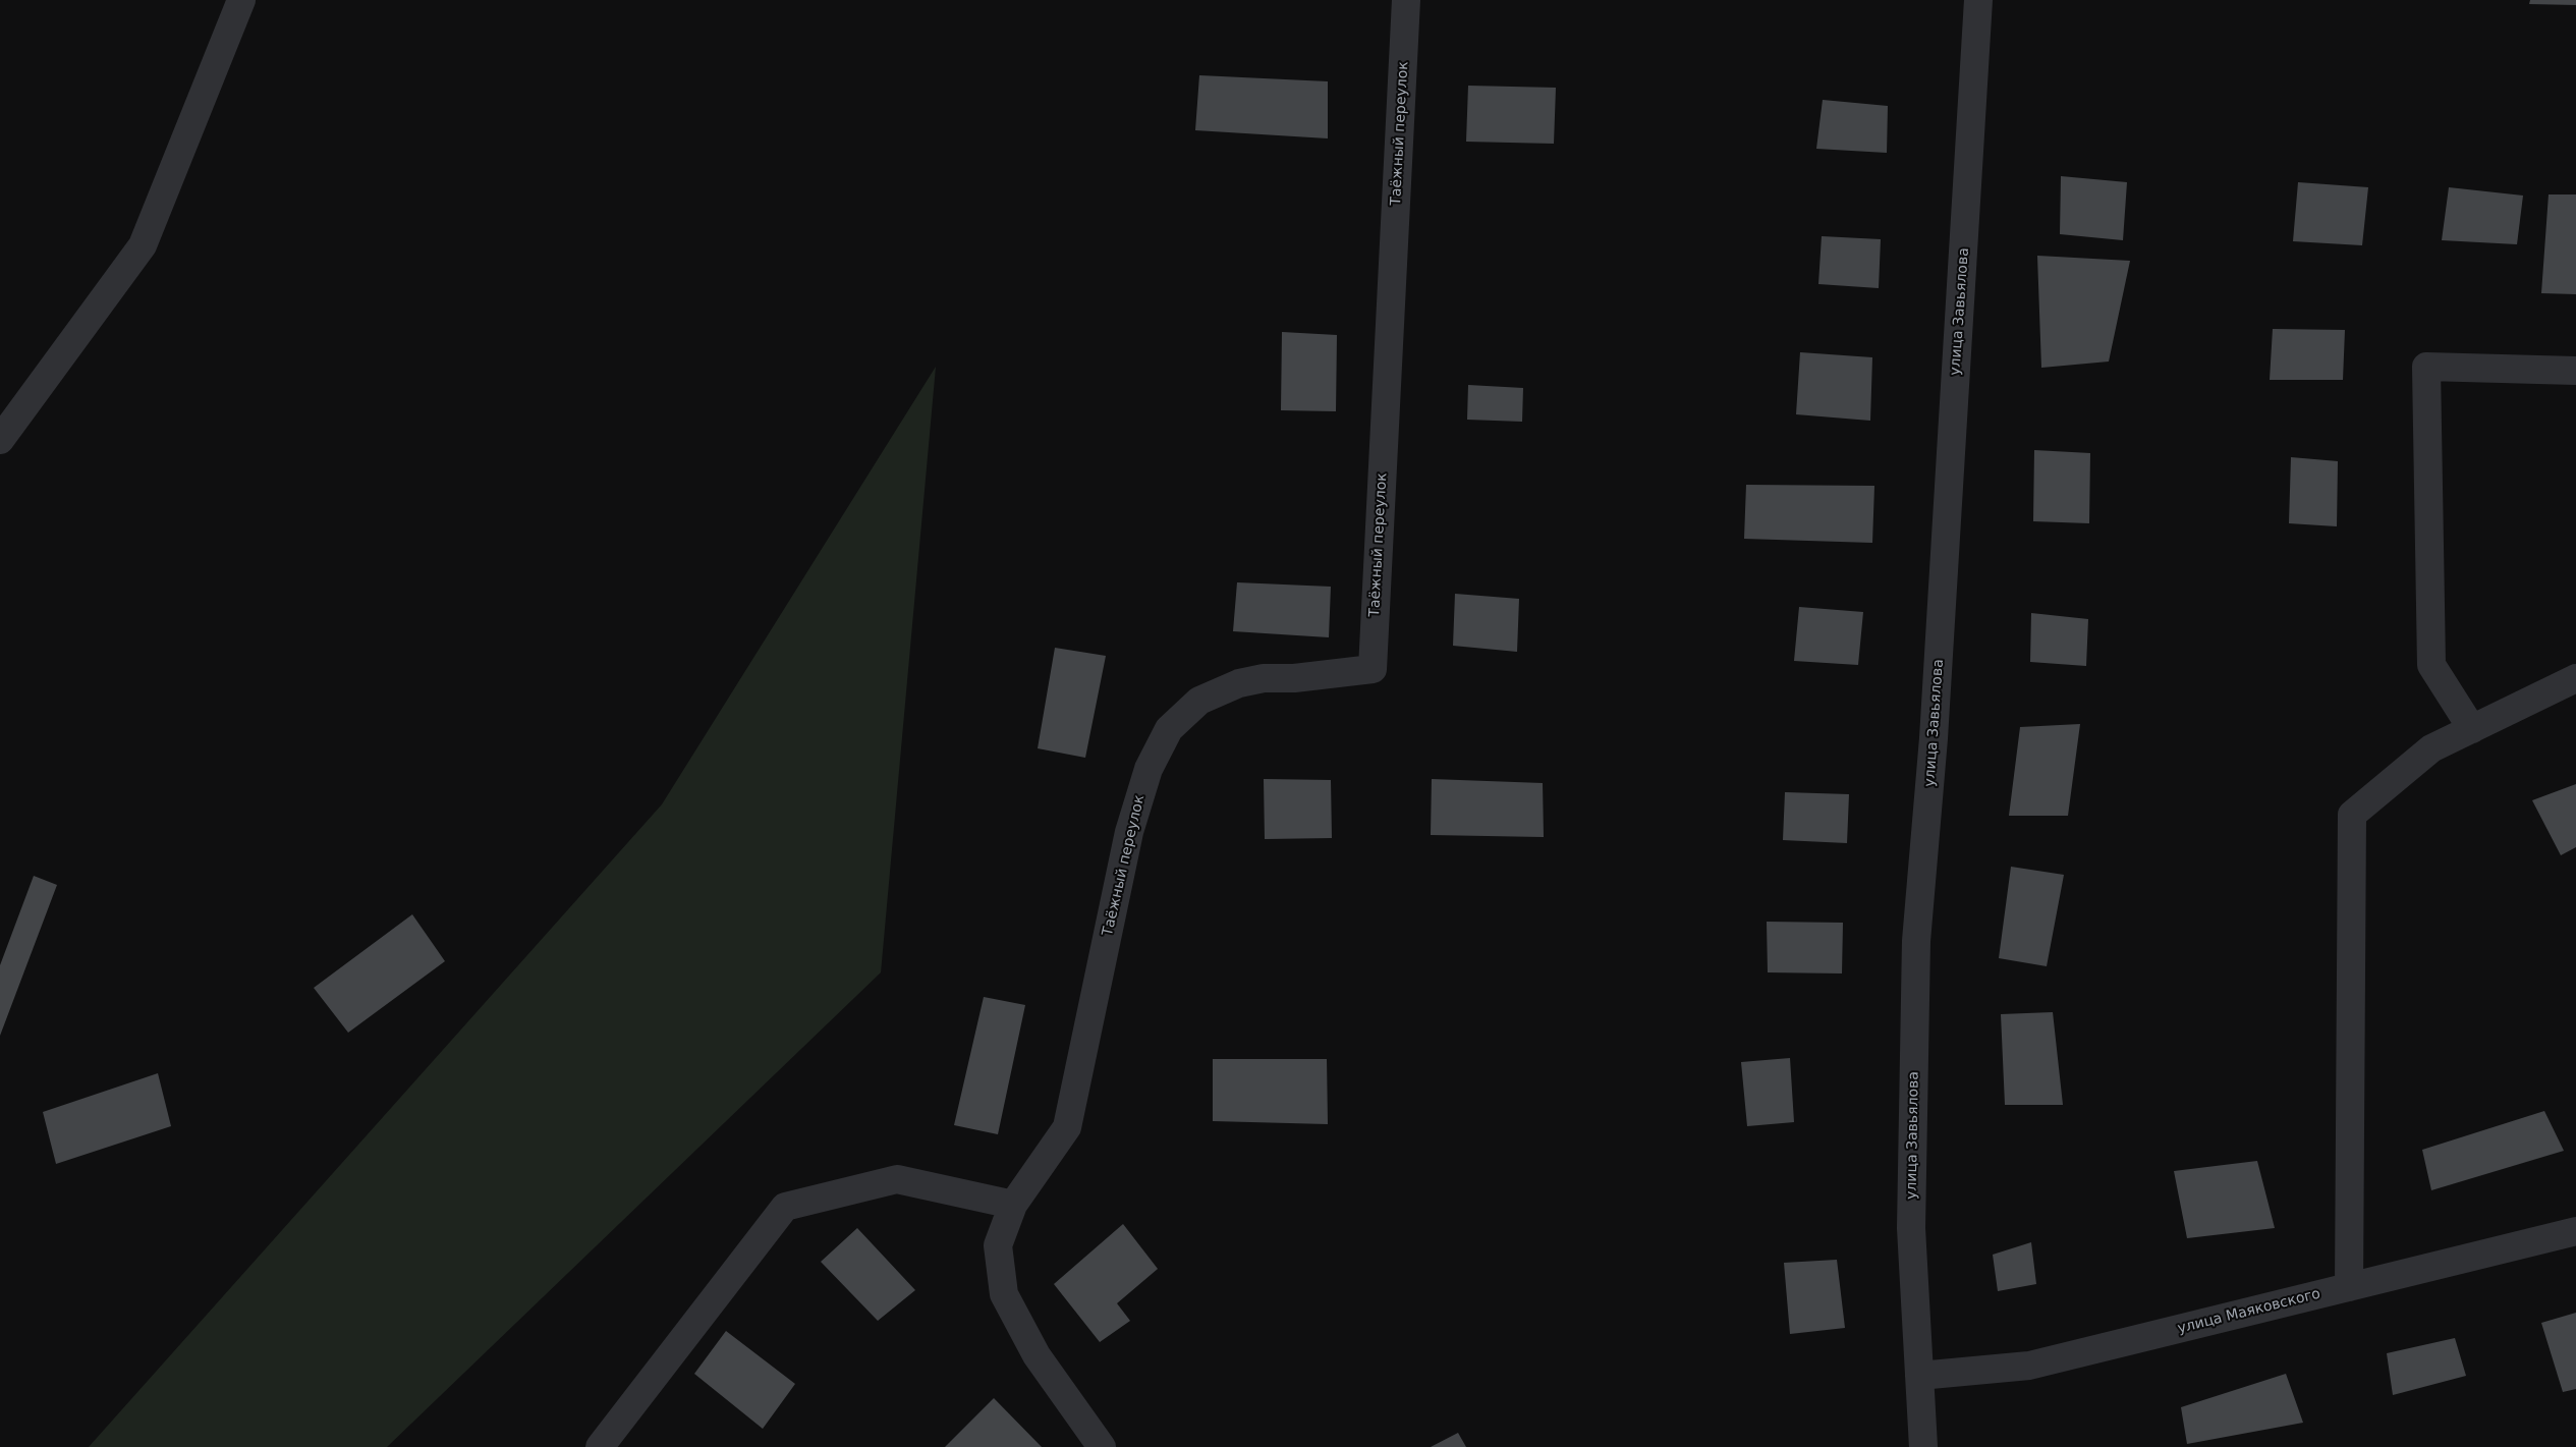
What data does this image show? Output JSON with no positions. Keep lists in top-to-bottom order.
{
  "streets": {
    "street": ["Таёжный переулок", "улица Завьялова", "улица Маяковского"]
  },
  "crossings": [
    ["улица Завьялова", "улица Маяковского"]
  ]
}
